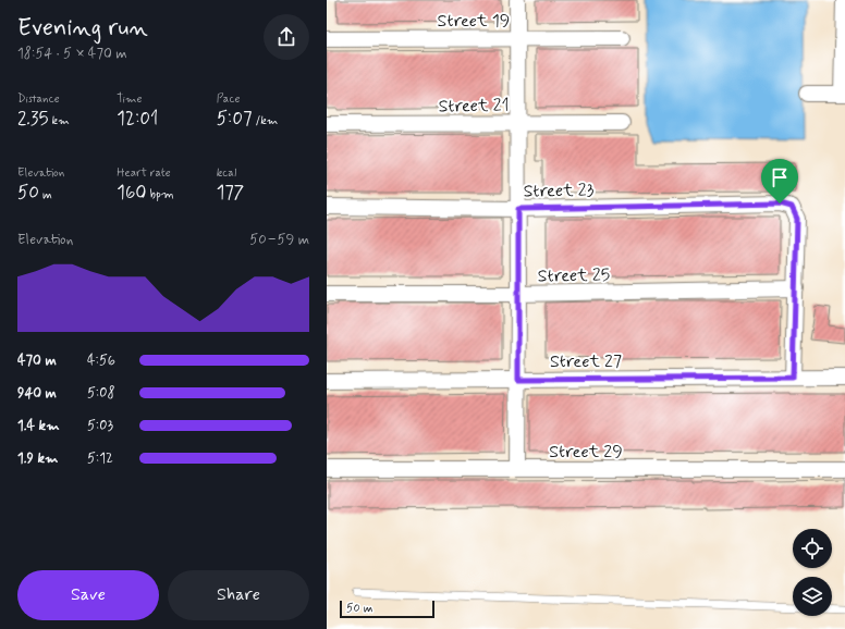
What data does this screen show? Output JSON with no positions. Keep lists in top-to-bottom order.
{
  "streets": {
    "street": [
      "Street 19",
      "Street 21",
      "Street 23",
      "Street 25",
      "Street 27",
      "Street 29"
    ]
  },
  "crossings": [
    ["Street 23", "Street 25"]
  ],
  "scale_bar": "50 m",
  "page": {
    "heading": ["Evening run", "18:54 · 5 × 470 m"],
    "stats": [
      ["Distance", "2.35 km"],
      ["Time", "12:01"],
      ["Pace", "5:07 /km"],
      ["Elevation", "50 m"],
      ["Heart rate", "160 bpm"],
      ["kcal", "177"]
    ],
    "chart": ["Elevation", "50–59 m"],
    "list": [
      {
        "name": "470 m",
        "note": "4:56"
      },
      {
        "name": "940 m",
        "note": "5:08"
      },
      {
        "name": "1.4 km",
        "note": "5:03"
      },
      {
        "name": "1.9 km",
        "note": "5:12"
      }
    ],
    "buttons": ["Save", "Share"],
    "scale": "50 m"
  }
}
